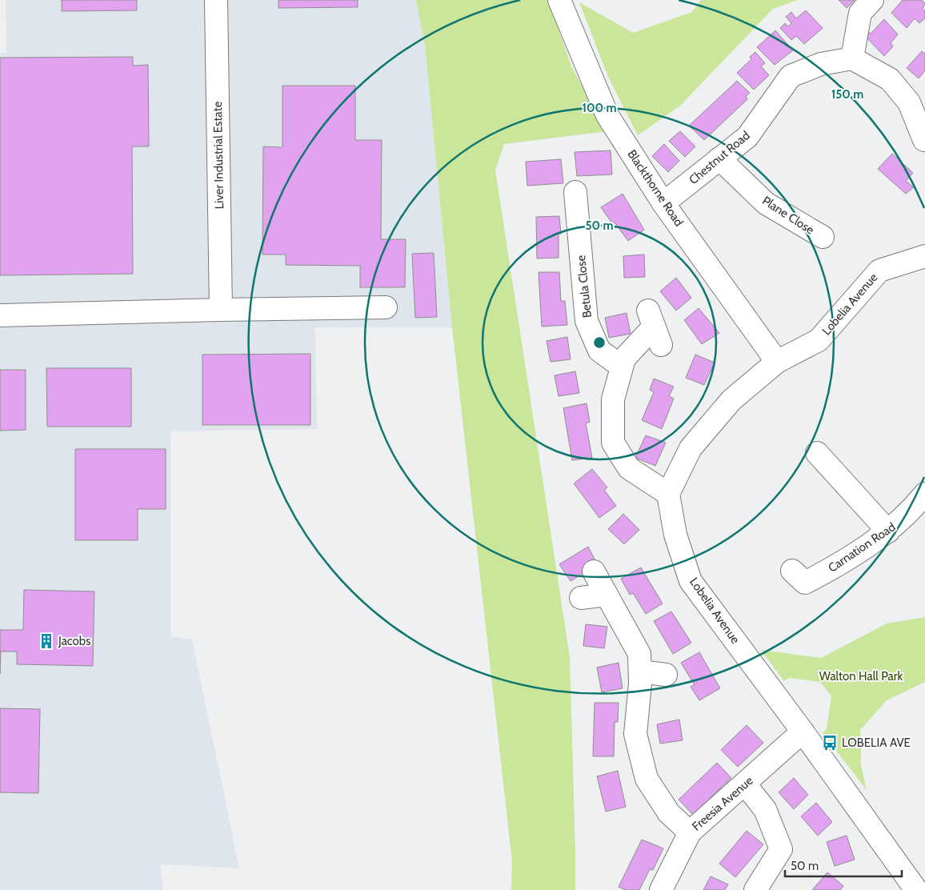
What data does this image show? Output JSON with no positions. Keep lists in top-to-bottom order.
{
  "streets": {
    "street": [
      "Liver Industrial Estate",
      "Chestnut Road",
      "Blackthorne Road",
      "Plane Close",
      "Betula Close",
      "Lobelia Avenue",
      "Carnation Road",
      "Freesia Avenue"
    ]
  },
  "crossings": [
    ["Chestnut Road", "Blackthorne Road"],
    ["Chestnut Road", "Plane Close"],
    ["Blackthorne Road", "Lobelia Avenue"],
    ["Lobelia Avenue", "Freesia Avenue"]
  ],
  "parks": ["Walton Hall Park"],
  "places": {
    "building": ["Jacobs"],
    "bus stop": ["LOBELIA AVE"]
  },
  "scale_bar": "50 m",
  "rings": ["150 m", "100 m", "50 m"]
}
